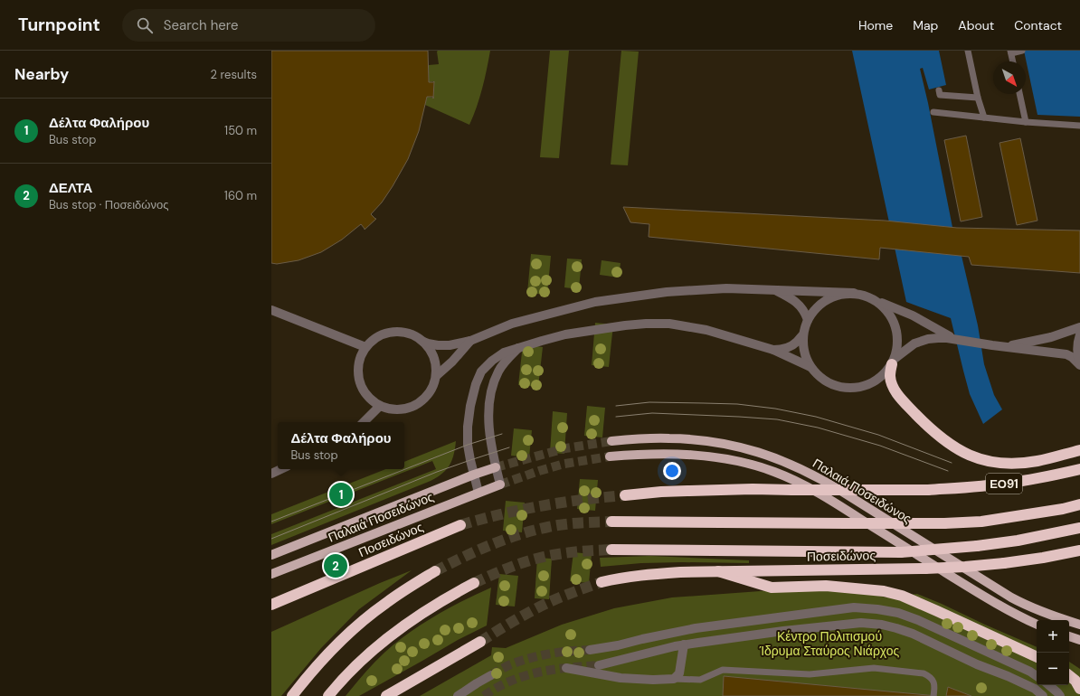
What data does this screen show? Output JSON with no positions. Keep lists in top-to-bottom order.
{
  "streets": {
    "highway": ["ΕΟ91", "Ποσειδώνος"],
    "main road": ["Παλαιά Ποσειδώνος"]
  },
  "parks": ["Κέντρο Πολιτισμού Ίδρυμα Σταύρος Νιάρχος"],
  "north": "bottom right",
  "page": {
    "header": "Turnpoint",
    "search": "Search here",
    "nav": [
      "Home",
      "Map",
      "About",
      "Contact"
    ],
    "heading": ["Nearby", "2 results"],
    "list": [
      {
        "mark": "1",
        "name": "Δέλτα Φαλήρου",
        "note": "Bus stop",
        "value": "150 m"
      },
      {
        "mark": "2",
        "name": "ΔΕΛΤΑ",
        "note": "Bus stop · Ποσειδώνος",
        "value": "160 m"
      }
    ],
    "popup": ["Δέλτα Φαλήρου", "Bus stop"],
    "pins": ["1", "2"],
    "map_buttons": ["+", "−"]
  }
}
